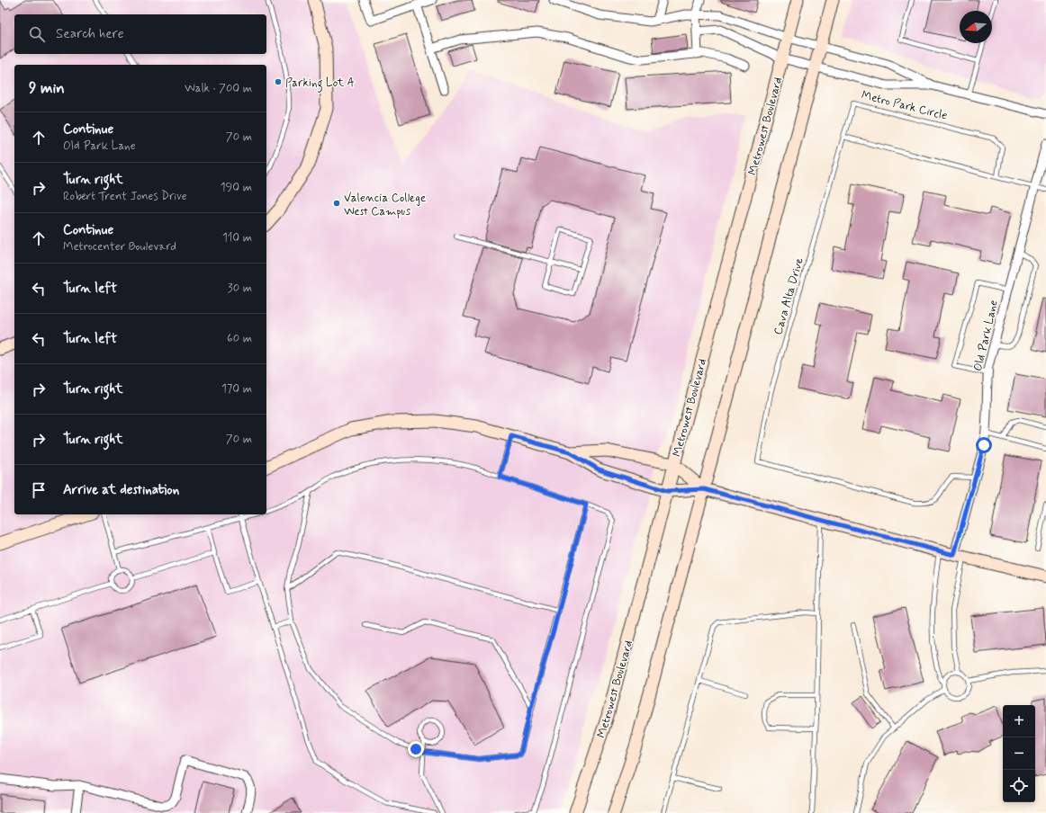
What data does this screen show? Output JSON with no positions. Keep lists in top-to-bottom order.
{
  "streets": {
    "street": ["Metro Park Circle", "Metrowest Boulevard", "Old Park Lane"],
    "lane": ["Cava Alta Drive"]
  },
  "crossings": [
    ["Metro Park Circle", "Metrowest Boulevard"],
    ["Metro Park Circle", "Cava Alta Drive"],
    ["Cava Alta Drive", "Old Park Lane"]
  ],
  "places": ["Parking Lot A", "Valencia College West Campus"],
  "north": "left",
  "page": {
    "search": "Search here",
    "heading": ["9 min", "Walk · 700 m"],
    "list": [
      ["Continue", "Old Park Lane", "70 m"],
      ["Turn right", "Robert Trent Jones Drive", "190 m"],
      ["Continue", "Metrocenter Boulevard", "110 m"],
      ["Turn left", "30 m"],
      ["Turn left", "60 m"],
      ["Turn right", "170 m"],
      ["Turn right", "70 m"],
      "Arrive at destination"
    ],
    "map_buttons": ["+", "−"]
  }
}
